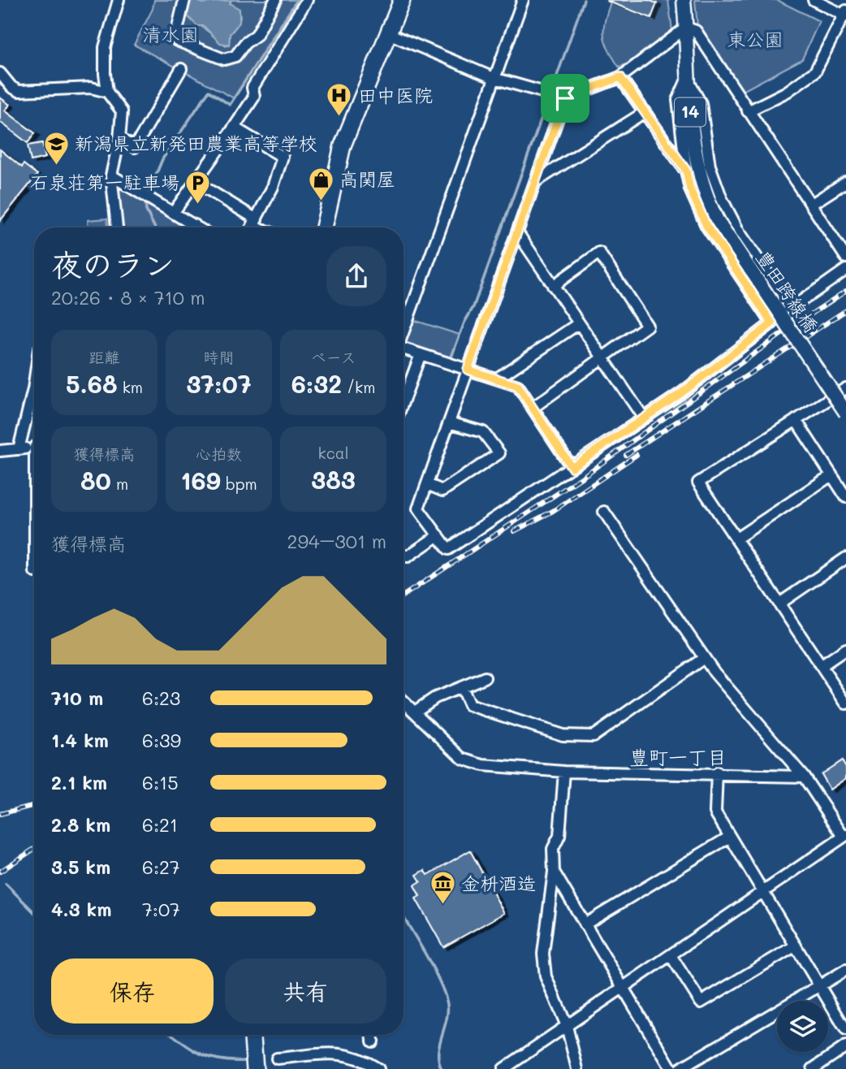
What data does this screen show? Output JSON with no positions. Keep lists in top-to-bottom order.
{
  "streets": {
    "main road": ["14", "豊田跨線橋"]
  },
  "crossings": [
    ["14", "豊田跨線橋"]
  ],
  "districts": ["豊町一丁目"],
  "parks": ["清水園", "東公園"],
  "places": {
    "hospital": ["田中医院"],
    "school or university": ["新潟県立新発田農業高等学校"],
    "shop": ["高関屋"],
    "parking": ["石泉荘第一駐車場"],
    "museum": ["金枡酒造"]
  },
  "page": {
    "heading": ["夜のラン", "20:26 · 8 × 710 m"],
    "stats": [
      ["距離", "5.68 km"],
      ["時間", "37:07"],
      ["ペース", "6:32 /km"],
      ["獲得標高", "80 m"],
      ["心拍数", "169 bpm"],
      ["kcal", "383"]
    ],
    "chart": ["獲得標高", "294–301 m"],
    "list": [
      {
        "name": "710 m",
        "note": "6:23"
      },
      {
        "name": "1.4 km",
        "note": "6:39"
      },
      {
        "name": "2.1 km",
        "note": "6:15"
      },
      {
        "name": "2.8 km",
        "note": "6:21"
      },
      {
        "name": "3.5 km",
        "note": "6:27"
      },
      {
        "name": "4.3 km",
        "note": "7:07"
      }
    ],
    "buttons": ["保存", "共有"]
  }
}
